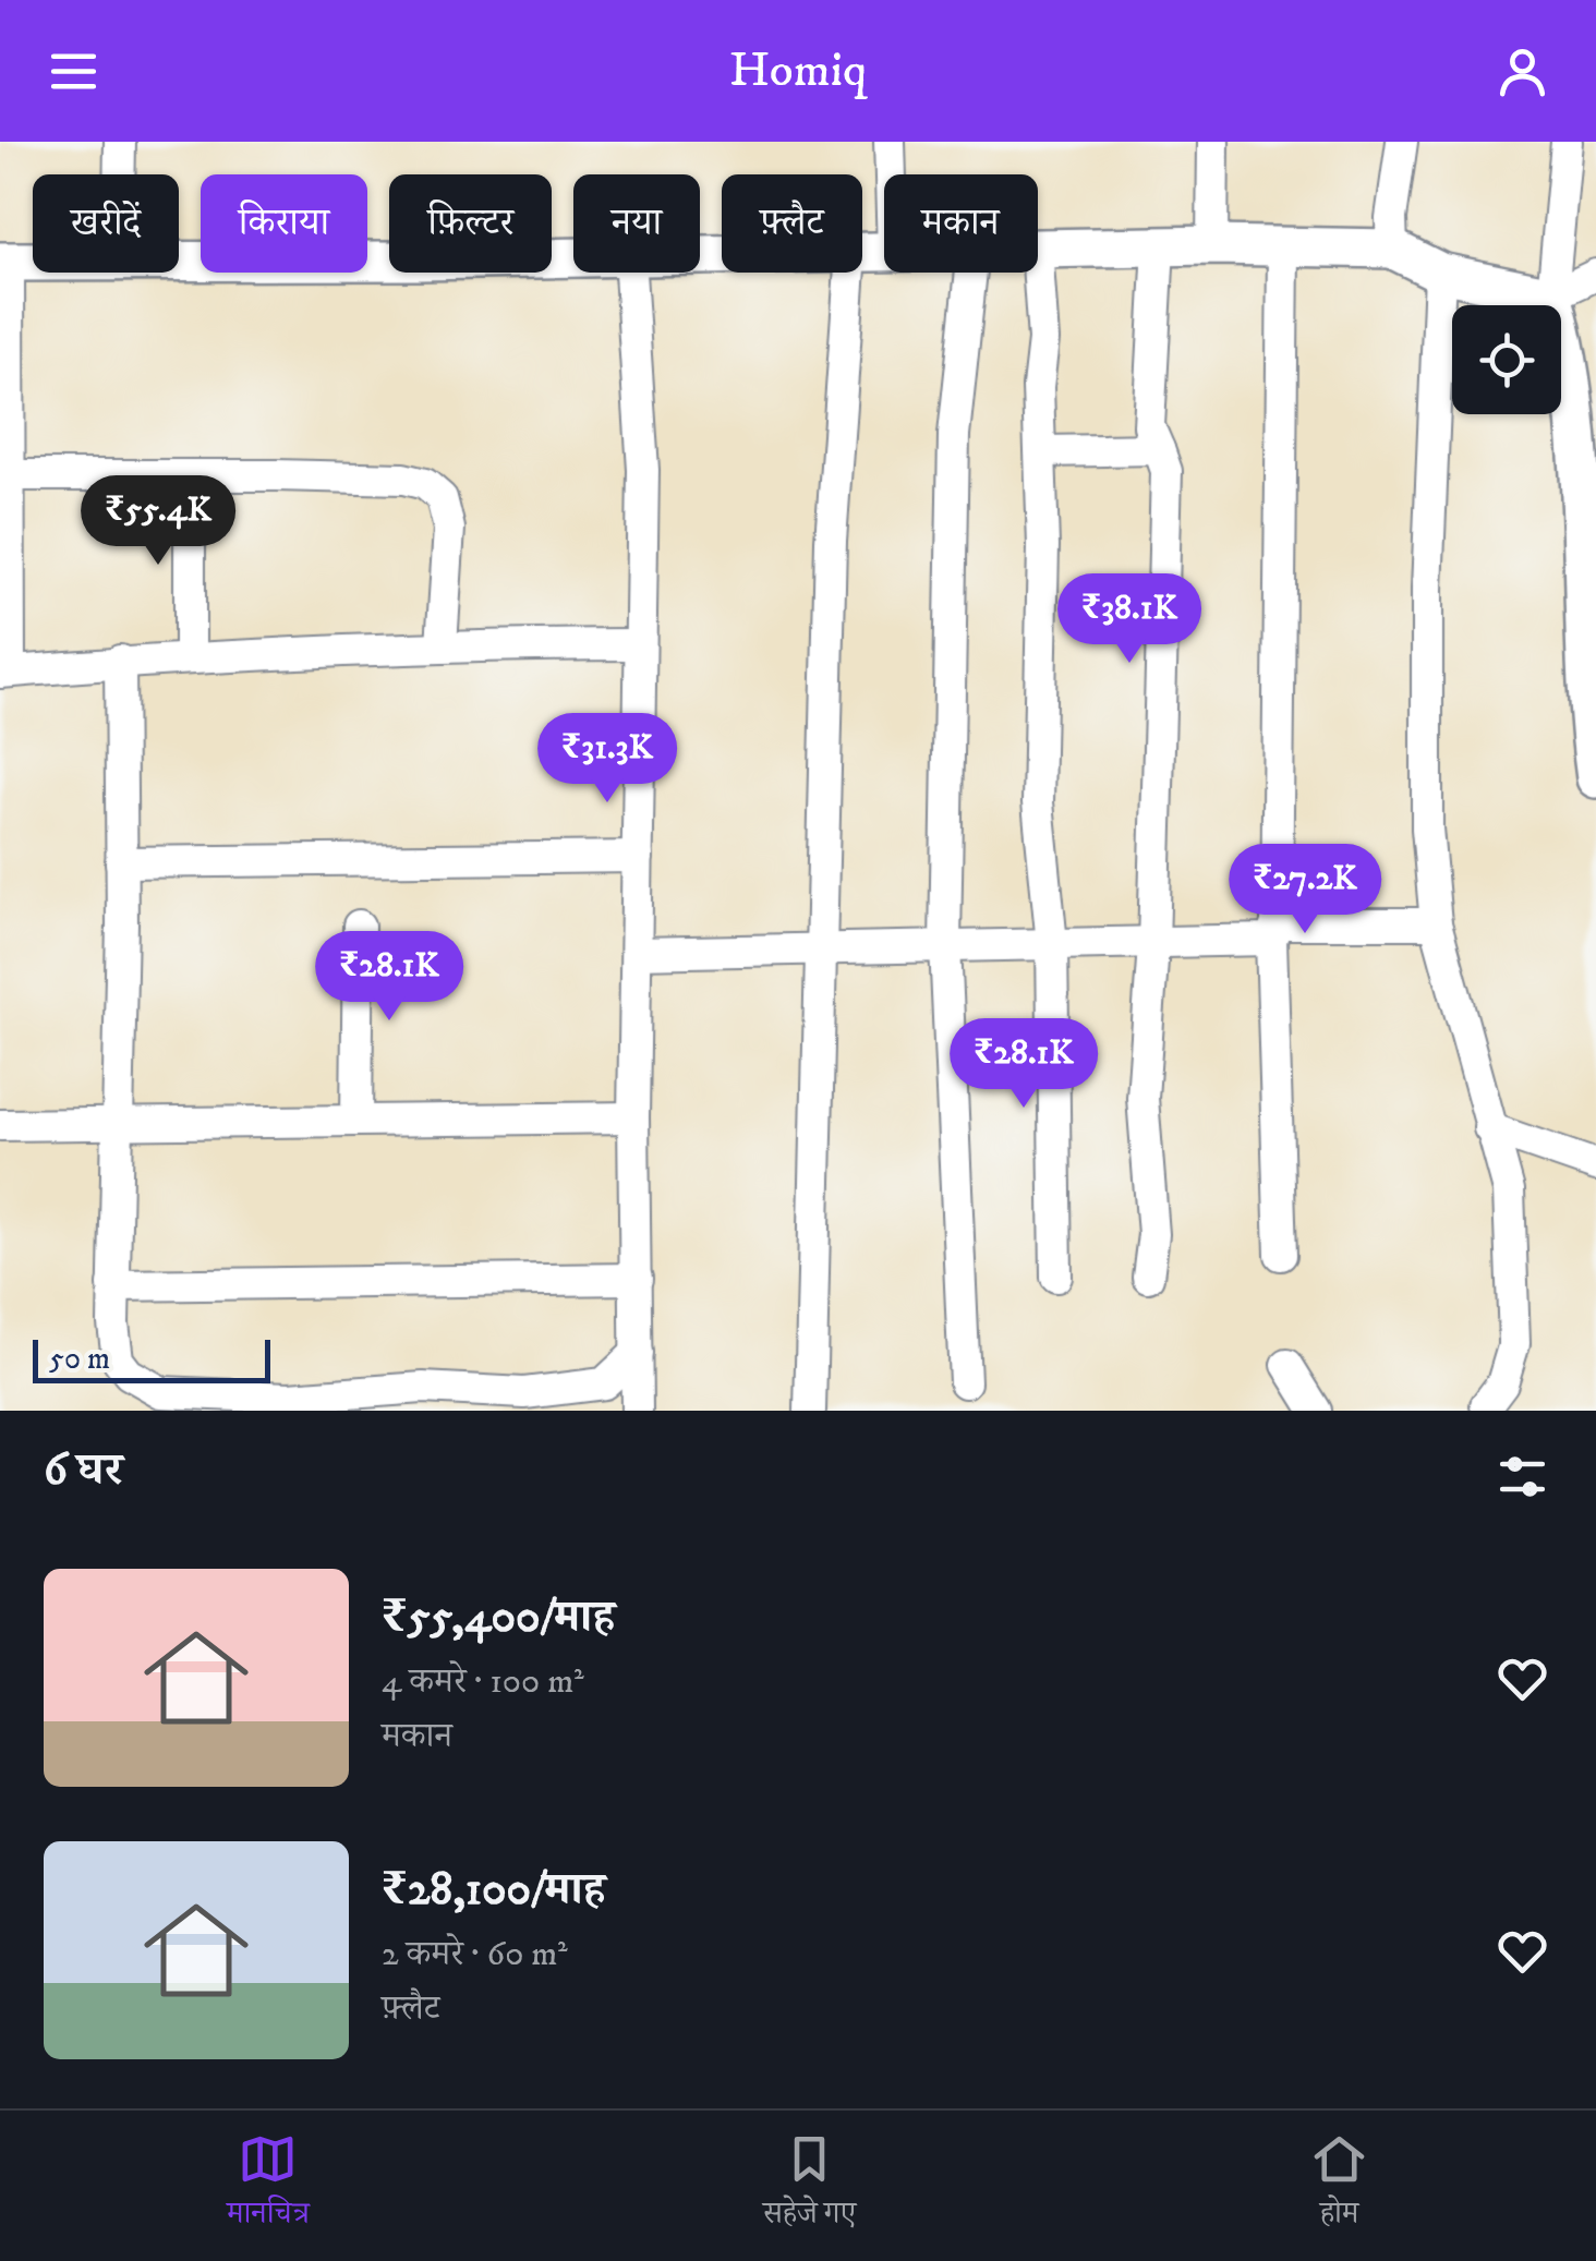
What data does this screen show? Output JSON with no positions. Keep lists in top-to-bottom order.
{
  "scale_bar": "50 m",
  "page": {
    "header": "Homiq",
    "chip": [
      "खरीदें",
      "किराया",
      "फ़िल्टर",
      "नया",
      "फ़्लैट",
      "मकान"
    ],
    "price": [
      "₹55.4K",
      "₹38.1K",
      "₹31.3K",
      "₹27.2K",
      "₹28.1K",
      "₹28.1K"
    ],
    "scale": "50 m",
    "heading": "6 घर",
    "list": [
      {
        "name": "₹55,400/माह",
        "note": "4 कमरे · 100 m² · मकान"
      },
      {
        "name": "₹28,100/माह",
        "note": "2 कमरे · 60 m² · फ़्लैट"
      }
    ],
    "tabs": ["मानचित्र", "सहेजे गए", "होम"]
  }
}
